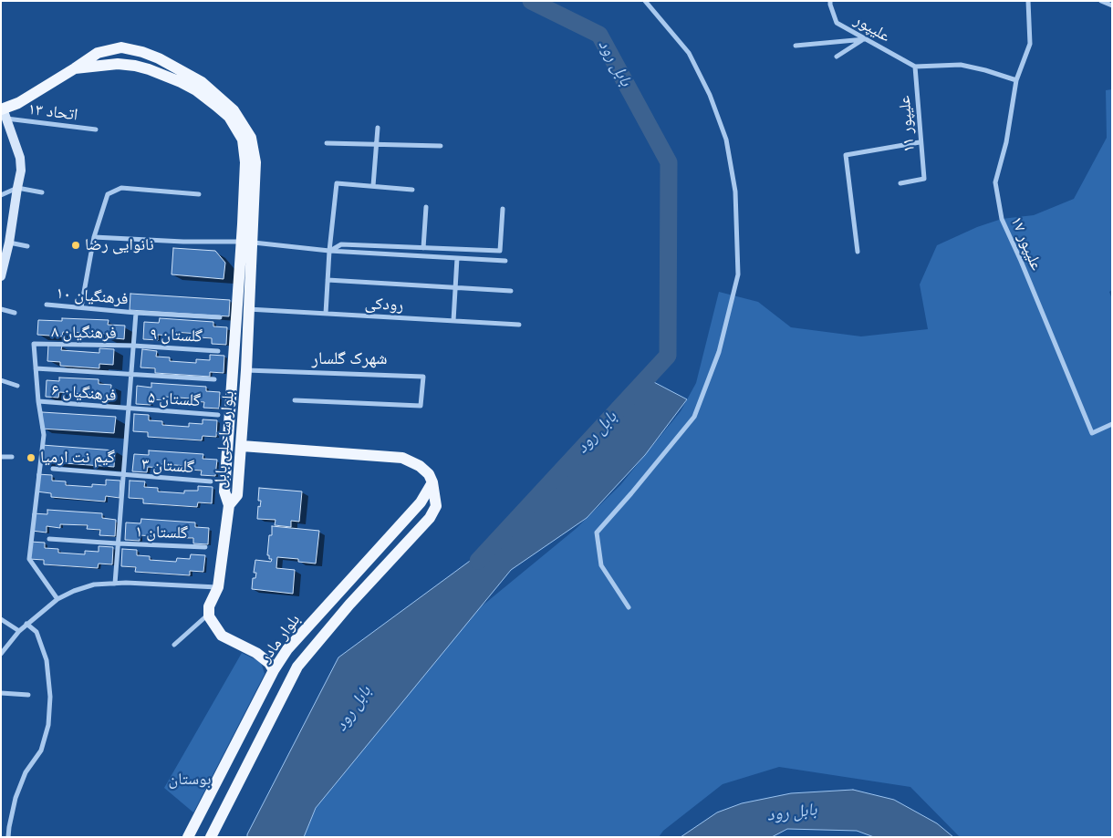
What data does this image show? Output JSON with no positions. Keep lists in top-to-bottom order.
{
  "streets": {
    "main road": ["بلوار ساحلی بابل", "بلوار مادر"],
    "street": [
      "علیپور",
      "اتحاد ۱۳",
      "علیپور ۱۱",
      "علیپور ۱۷",
      "فرهنگیان ۱۰",
      "رودکی",
      "فرهنگیان ۸",
      "گلستان ۹",
      "فرهنگیان ۶",
      "گلستان ۵",
      "گلستان ۳",
      "گلستان ۱"
    ]
  },
  "crossings": [
    ["علیپور", "علیپور ۱۱"],
    ["اتحاد ۱۳", "بلوار ساحلی بابل"],
    ["رودکی", "بلوار ساحلی بابل"],
    ["فرهنگیان ۸", "گلستان ۹"],
    ["فرهنگیان ۶", "گلستان ۵"],
    ["بلوار ساحلی بابل", "بلوار مادر"]
  ],
  "districts": ["شهرک گلسار"],
  "water": ["بابل رود"],
  "parks": ["بوستان"],
  "places": ["نانوایی رضا", "گیم نت ارمیا"]
}
